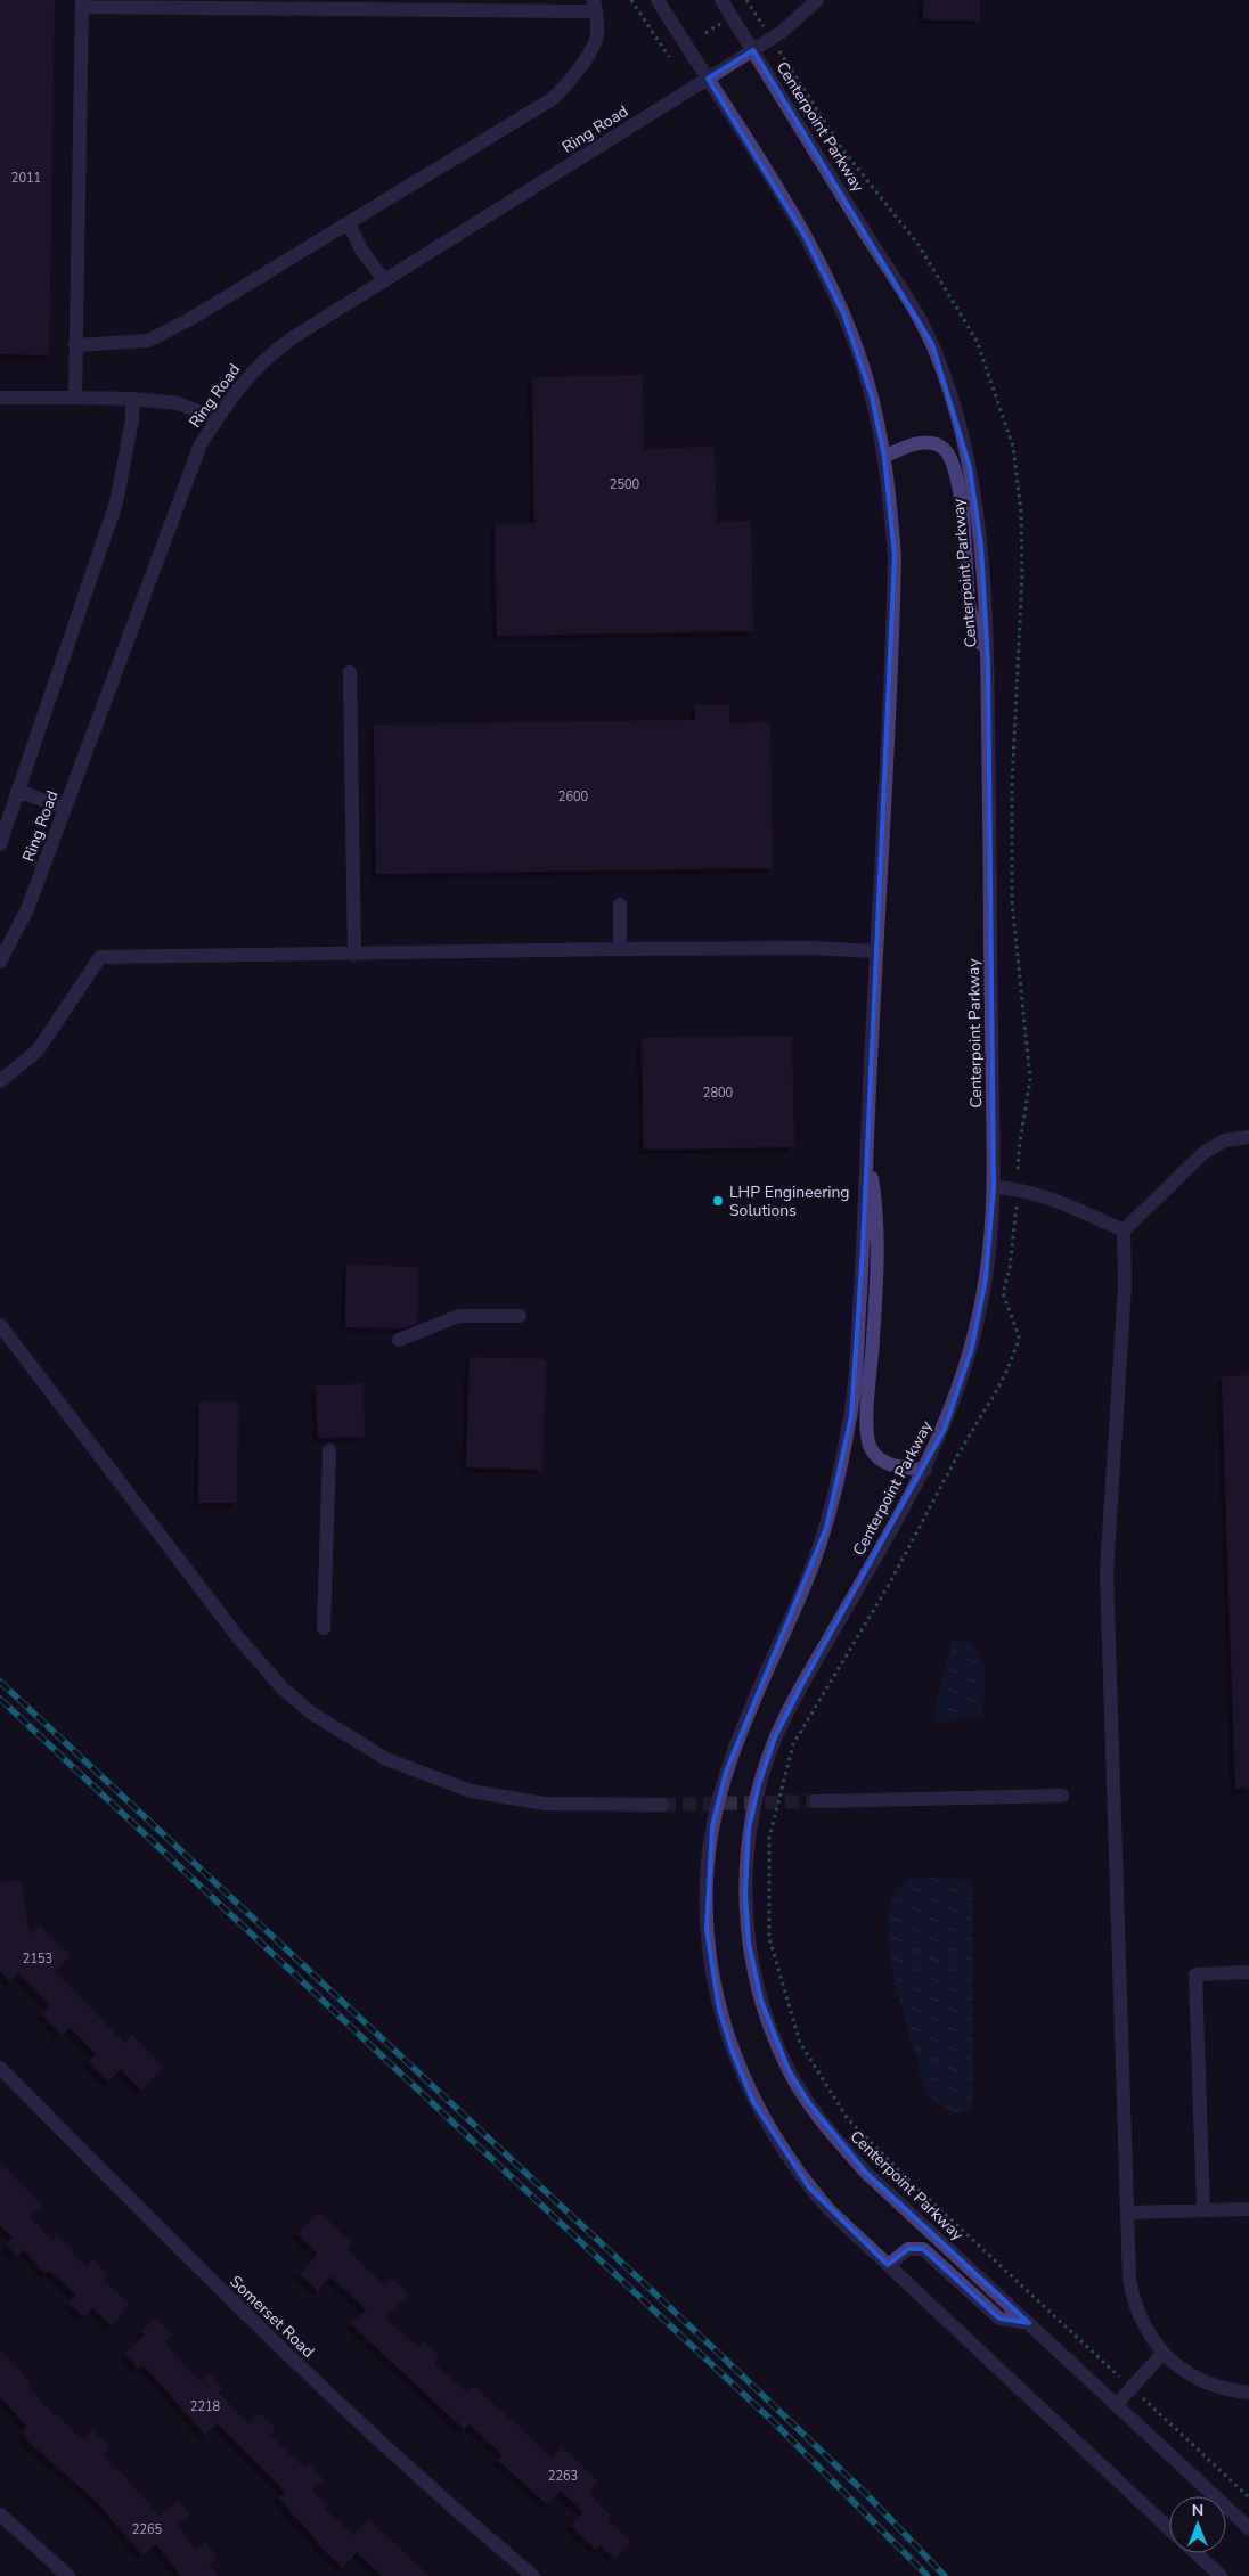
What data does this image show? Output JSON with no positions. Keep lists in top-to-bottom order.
{
  "streets": {
    "street": ["Centerpoint Parkway", "Ring Road", "Somerset Road"]
  },
  "crossings": [
    ["Centerpoint Parkway", "Ring Road"]
  ],
  "places": ["LHP Engineering Solutions"],
  "house_numbers": [
    "2011",
    "2500",
    "2600",
    "2800",
    "2153",
    "2218",
    "2263",
    "2265"
  ],
  "north": "top"
}
